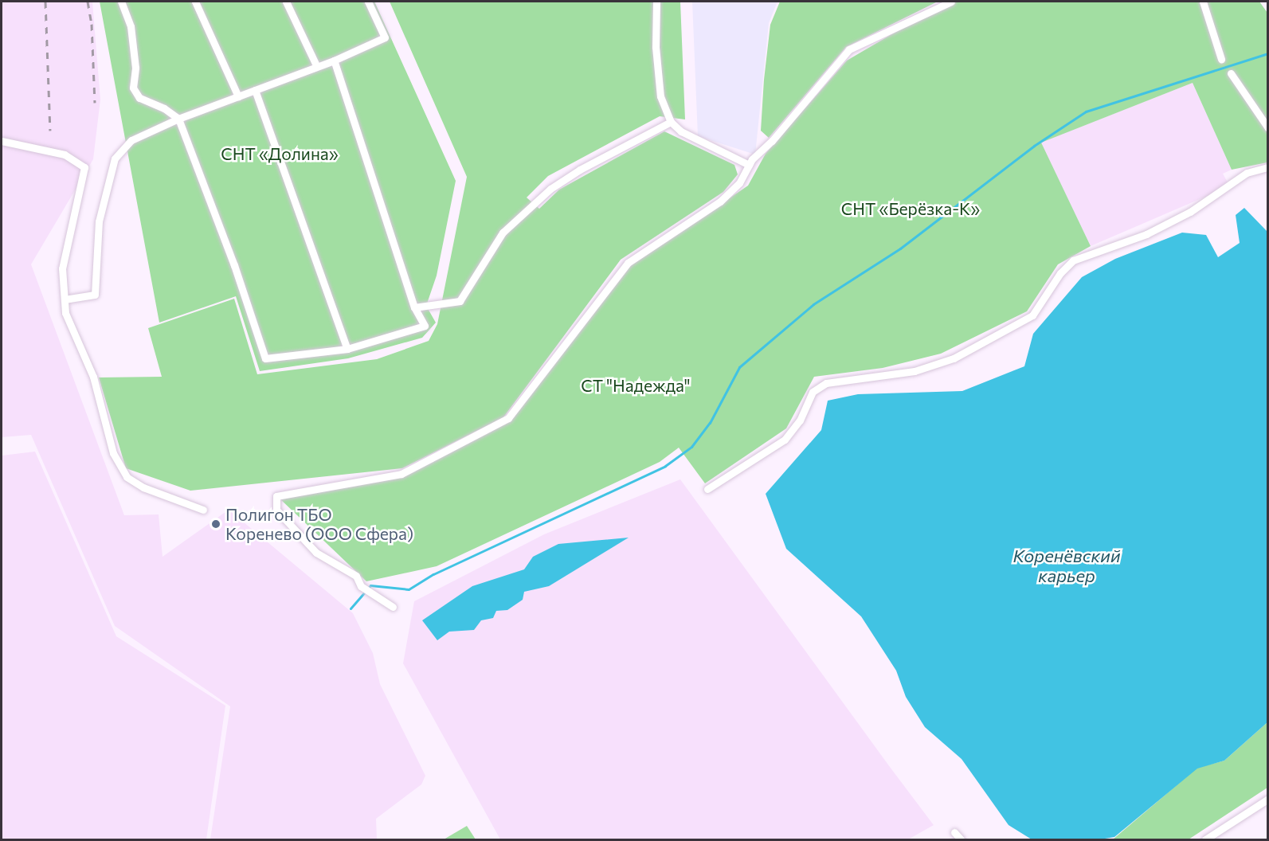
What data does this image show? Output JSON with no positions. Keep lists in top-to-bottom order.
{
  "water": ["Коренёвский карьер"],
  "parks": ["СНТ «Долина»", "СНТ «Берёзка-К»", "СТ \"Надежда\""],
  "places": ["Полигон ТБО Коренево (ООО Сфера)"]
}
